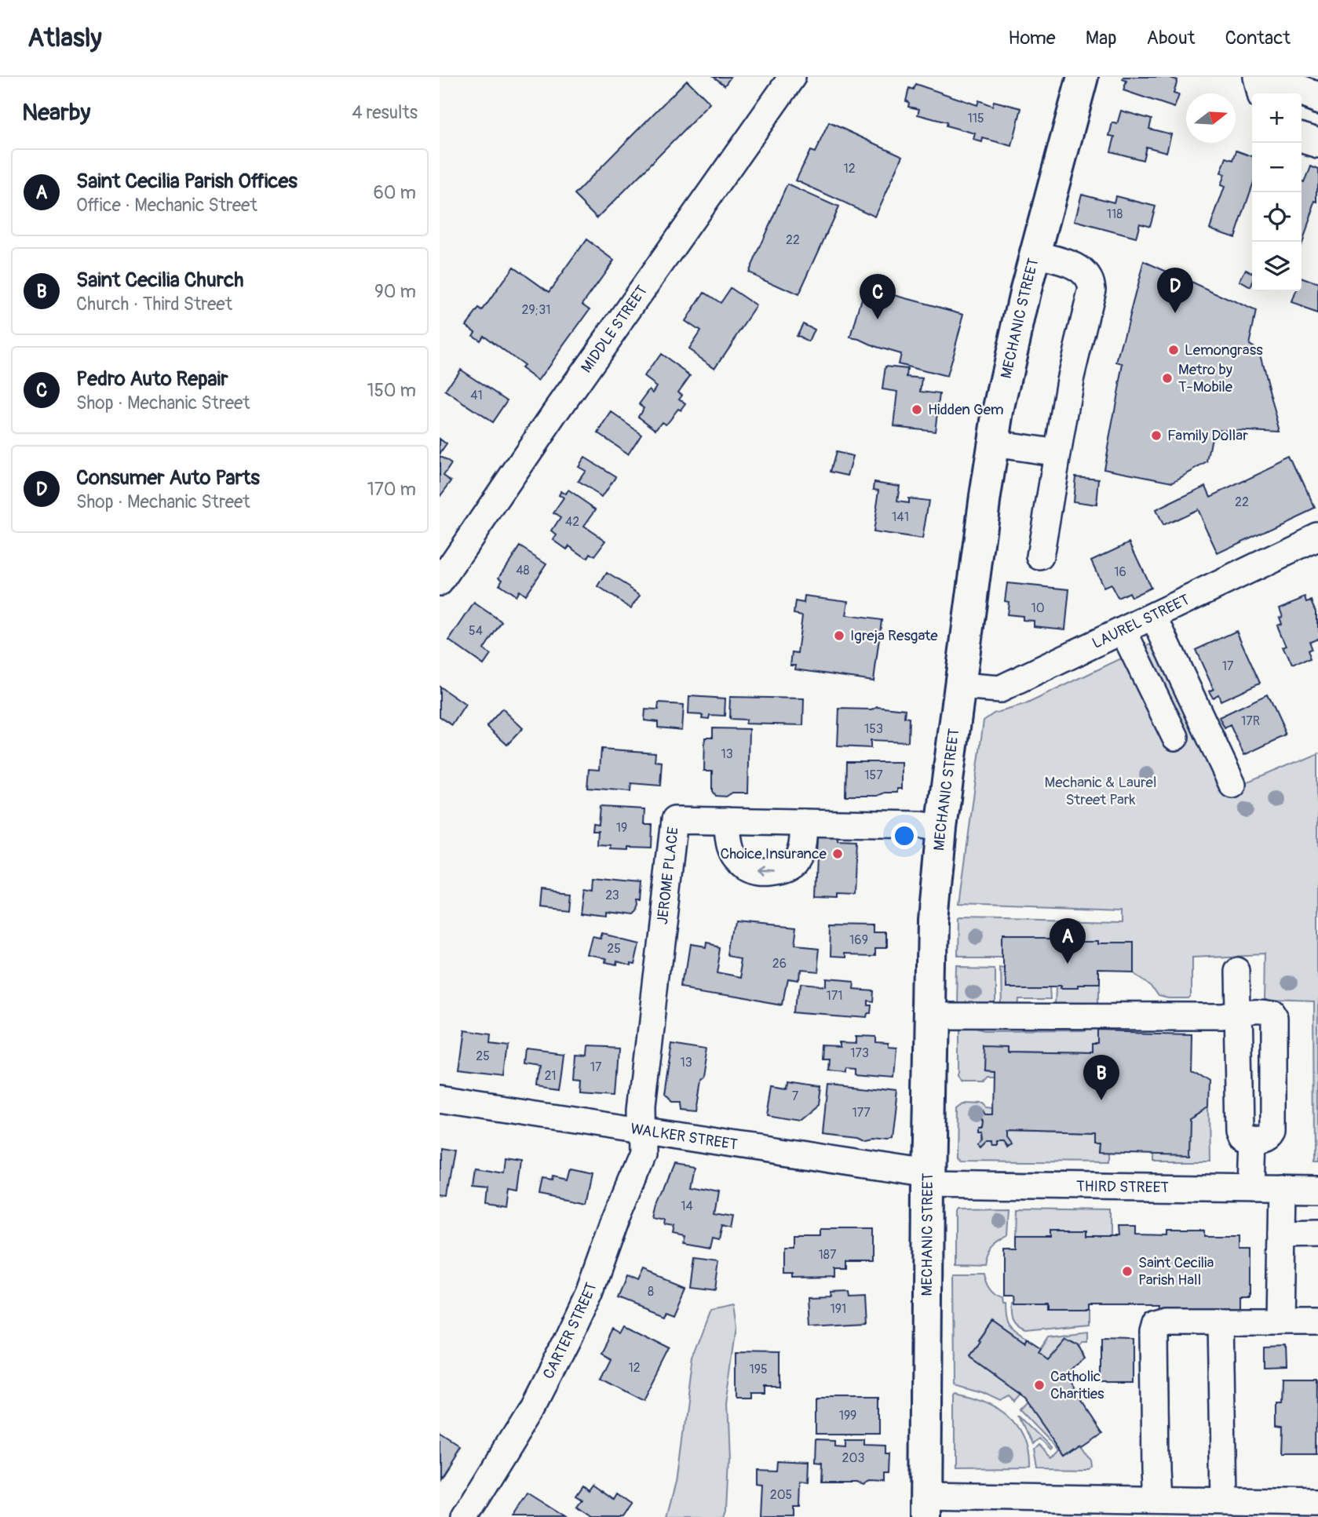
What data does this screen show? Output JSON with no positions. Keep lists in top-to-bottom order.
{
  "streets": {
    "main road": ["MECHANIC STREET"],
    "street": [
      "MIDDLE STREET",
      "LAUREL STREET",
      "JEROME PLACE",
      "WALKER STREET",
      "THIRD STREET",
      "CARTER STREET"
    ]
  },
  "crossings": [
    ["MECHANIC STREET", "LAUREL STREET"],
    ["MECHANIC STREET", "JEROME PLACE"],
    ["MECHANIC STREET", "WALKER STREET"],
    ["MECHANIC STREET", "THIRD STREET"],
    ["JEROME PLACE", "WALKER STREET"],
    ["JEROME PLACE", "CARTER STREET"],
    ["WALKER STREET", "THIRD STREET"],
    ["WALKER STREET", "CARTER STREET"]
  ],
  "parks": ["Mechanic & Laurel Street Park"],
  "places": [
    "Lemongrass",
    "Metro by T-Mobile",
    "Hidden Gem",
    "Family Dollar",
    "Igreja Resgate",
    "Choice Insurance",
    "Saint Cecilia Parish Hall",
    "Catholic Charities"
  ],
  "house_numbers": [
    "115",
    "12",
    "118",
    "22",
    "29;31",
    "41",
    "22",
    "141",
    "42",
    "48",
    "16",
    "10",
    "54",
    "17",
    "17R",
    "153",
    "13",
    "157",
    "19",
    "23",
    "169",
    "25",
    "26",
    "171",
    "173",
    "25",
    "13",
    "17",
    "21",
    "7",
    "177",
    "14",
    "187",
    "8",
    "191",
    "12",
    "195",
    "199",
    "203",
    "205"
  ],
  "north": "right",
  "page": {
    "header": "Atlasly",
    "nav": [
      "Home",
      "Map",
      "About",
      "Contact"
    ],
    "heading": ["Nearby", "4 results"],
    "map_buttons": ["+", "−"],
    "list": [
      {
        "mark": "A",
        "name": "Saint Cecilia Parish Offices",
        "note": "Office · Mechanic Street",
        "value": "60 m"
      },
      {
        "mark": "B",
        "name": "Saint Cecilia Church",
        "note": "Church · Third Street",
        "value": "90 m"
      },
      {
        "mark": "C",
        "name": "Pedro Auto Repair",
        "note": "Shop · Mechanic Street",
        "value": "150 m"
      },
      {
        "mark": "D",
        "name": "Consumer Auto Parts",
        "note": "Shop · Mechanic Street",
        "value": "170 m"
      }
    ],
    "pins": [
      "D",
      "C",
      "A",
      "B"
    ]
  }
}
